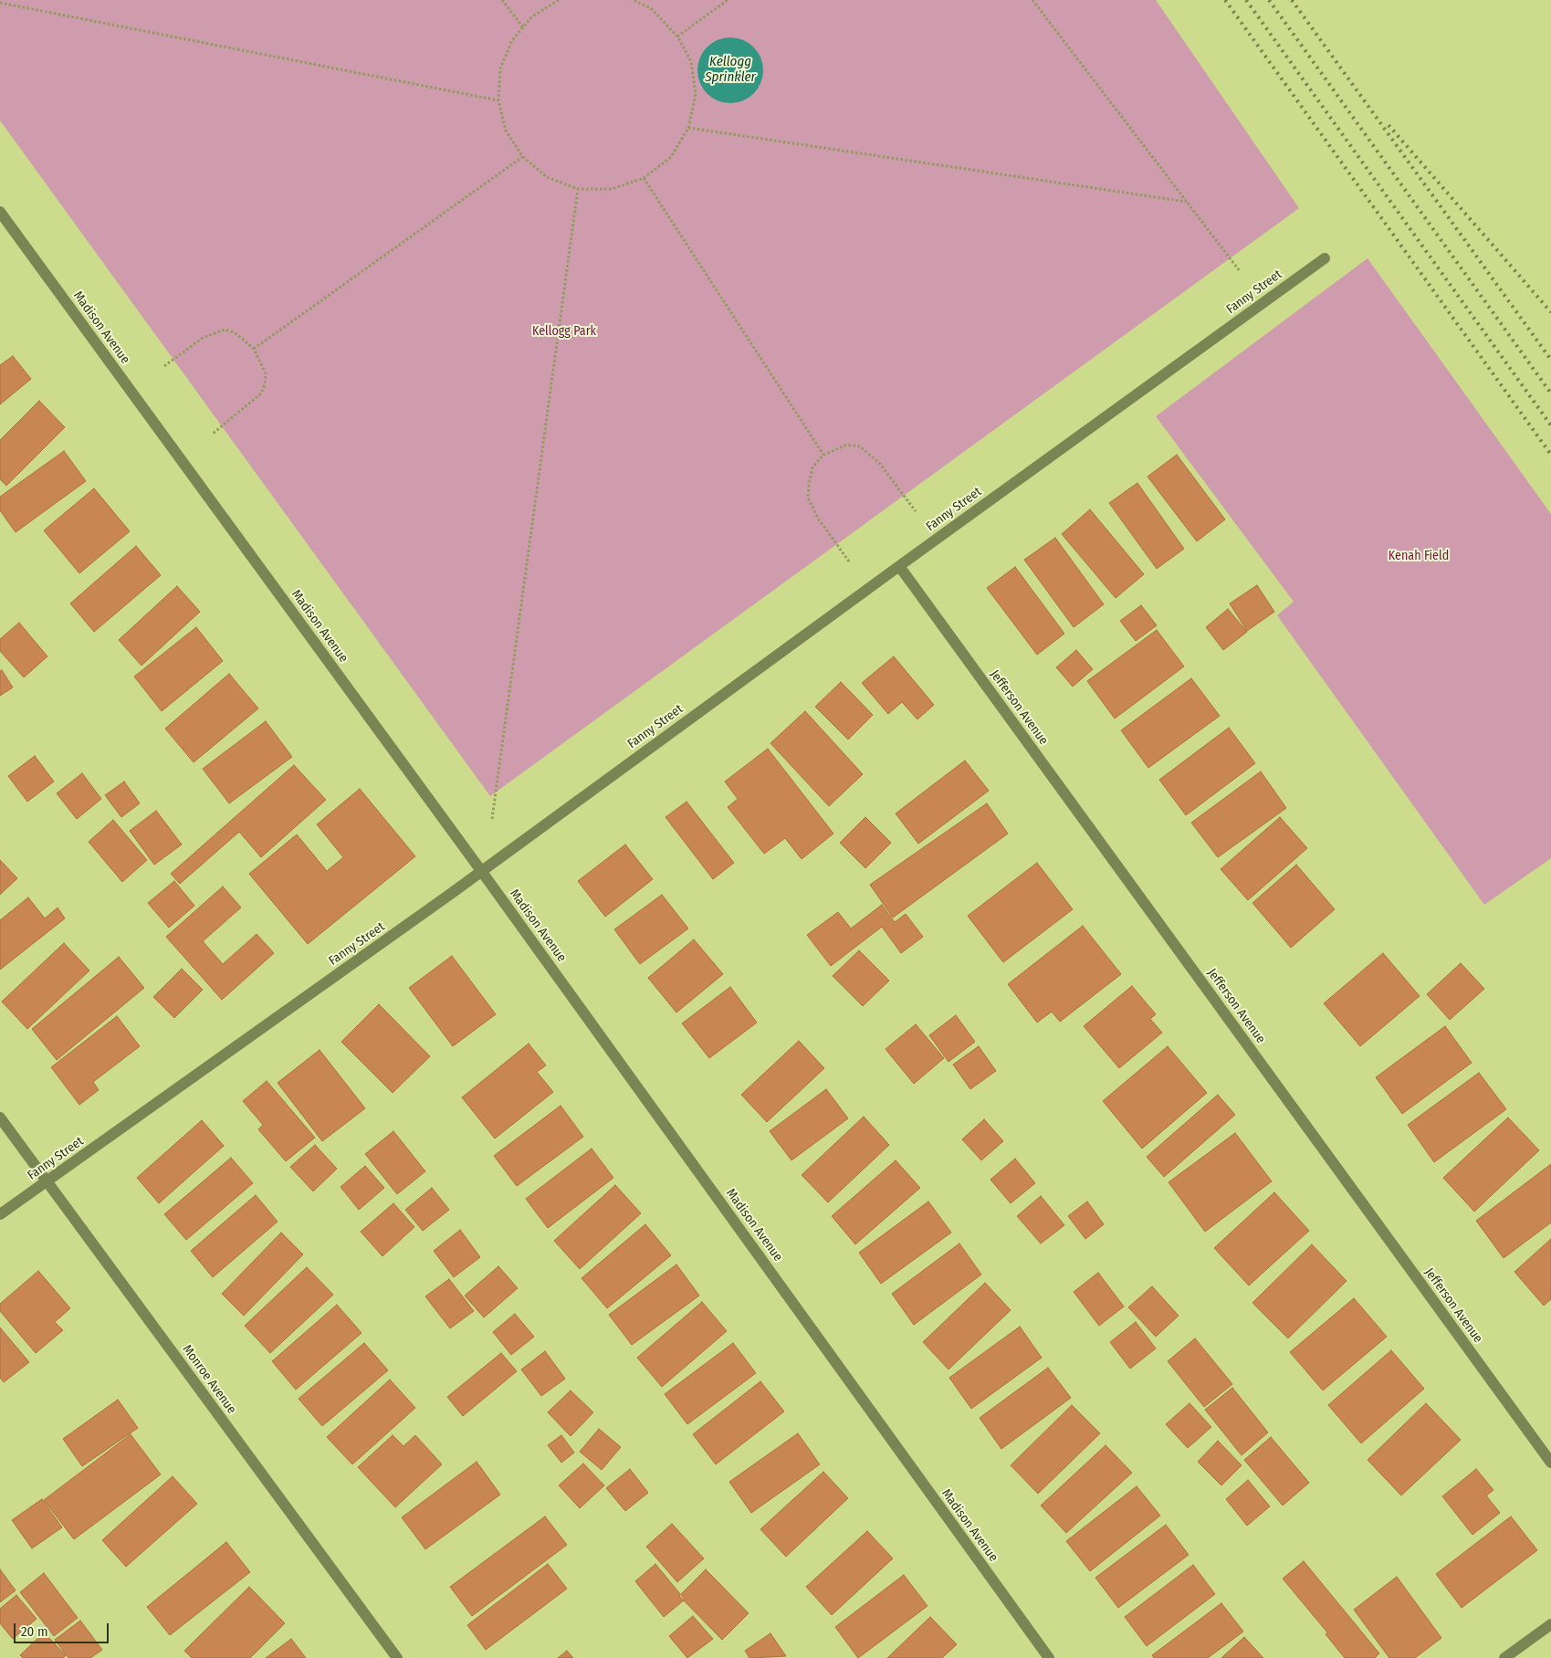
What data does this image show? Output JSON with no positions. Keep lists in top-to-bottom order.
{
  "streets": {
    "street": [
      "Fanny Street",
      "Madison Avenue",
      "Jefferson Avenue",
      "Monroe Avenue"
    ]
  },
  "crossings": [
    ["Fanny Street", "Madison Avenue"],
    ["Fanny Street", "Jefferson Avenue"],
    ["Fanny Street", "Monroe Avenue"]
  ],
  "water": ["Kellogg Sprinkler"],
  "parks": ["Kellogg Park", "Kenah Field"],
  "scale_bar": "20 m"
}
